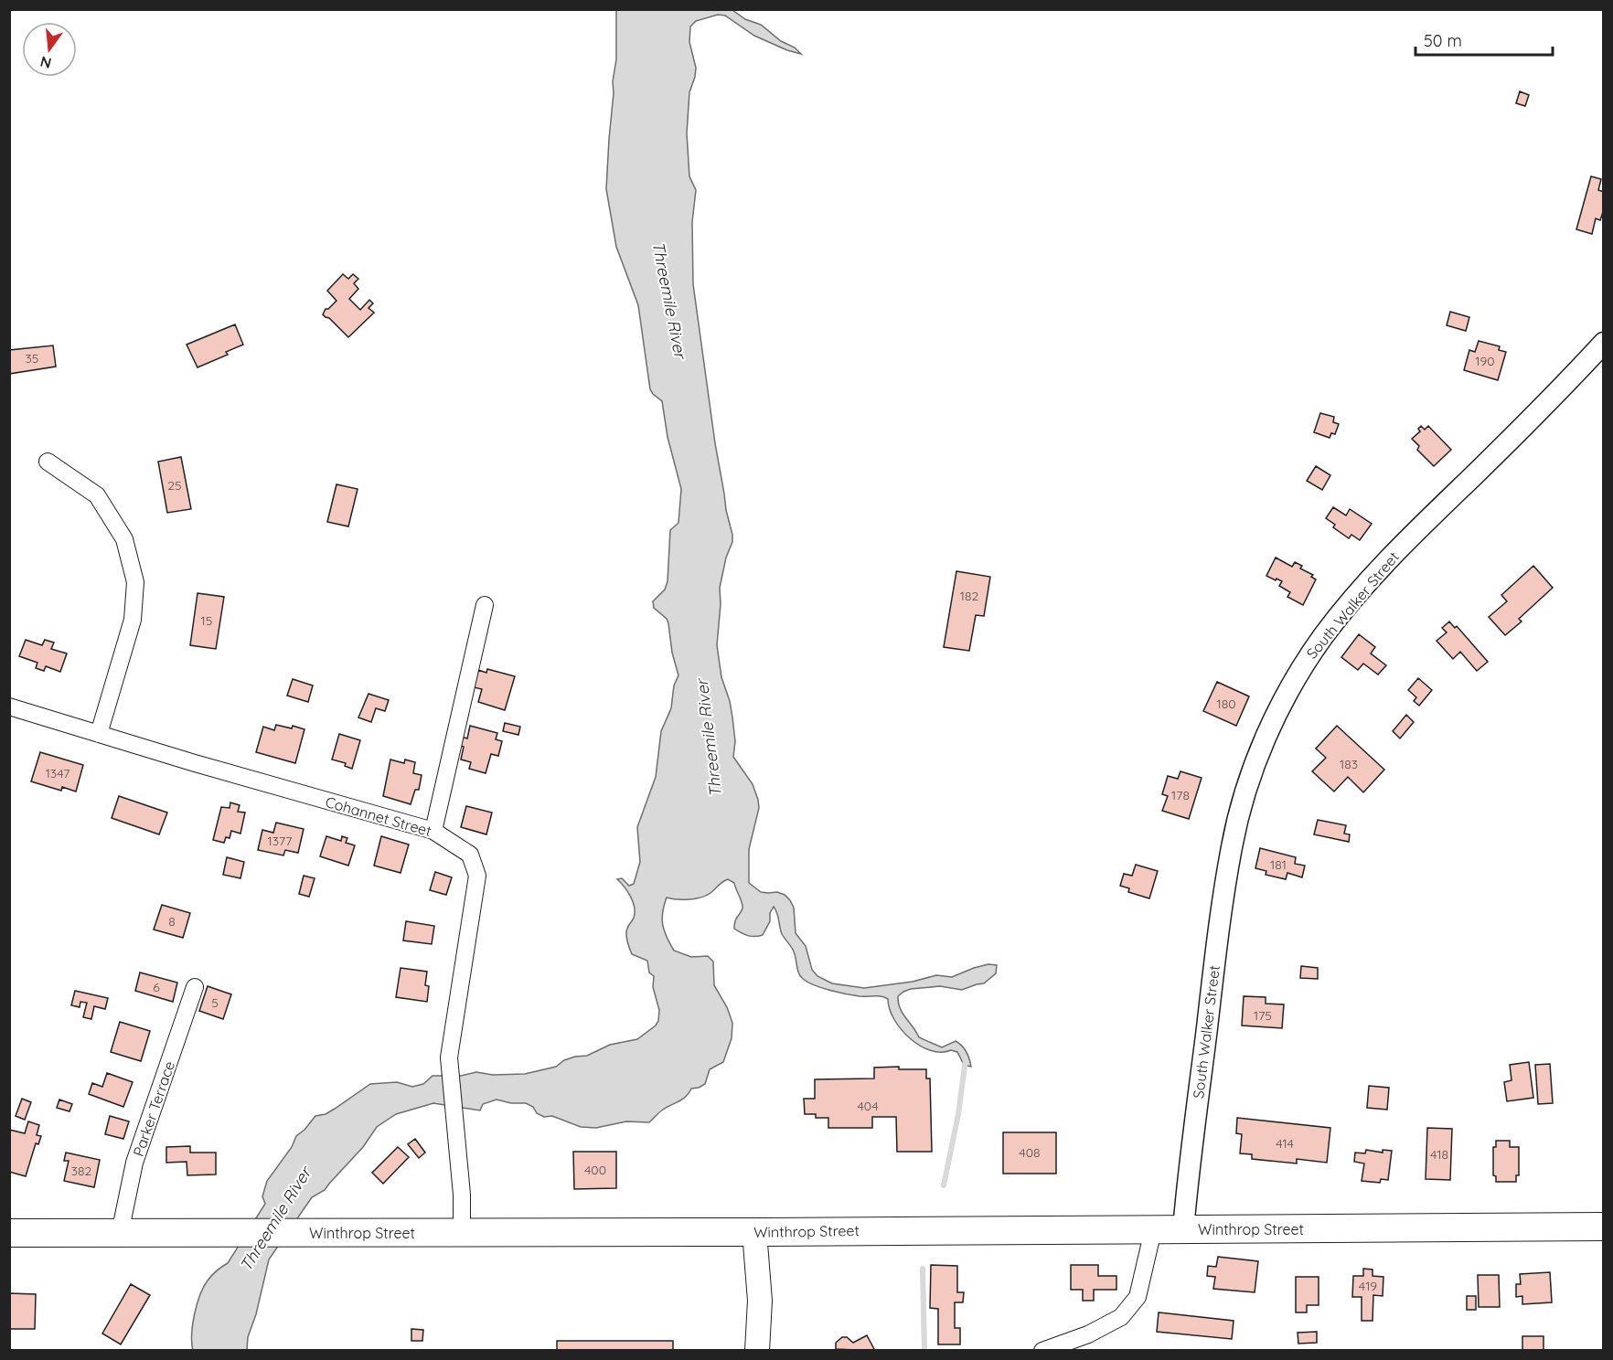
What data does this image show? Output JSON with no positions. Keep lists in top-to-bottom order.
{
  "streets": {
    "highway": ["Winthrop Street"],
    "street": ["South Walker Street", "Cohannet Street", "Parker Terrace"]
  },
  "crossings": [
    ["South Walker Street", "Winthrop Street"],
    ["Cohannet Street", "Winthrop Street"],
    ["Parker Terrace", "Winthrop Street"]
  ],
  "water": ["Threemile River"],
  "house_numbers": [
    "35",
    "190",
    "25",
    "182",
    "15",
    "180",
    "183",
    "1347",
    "178",
    "1377",
    "181",
    "8",
    "6",
    "5",
    "175",
    "404",
    "414",
    "408",
    "418",
    "400",
    "382",
    "419"
  ],
  "scale_bar": "50 m",
  "north": "bottom"
}
